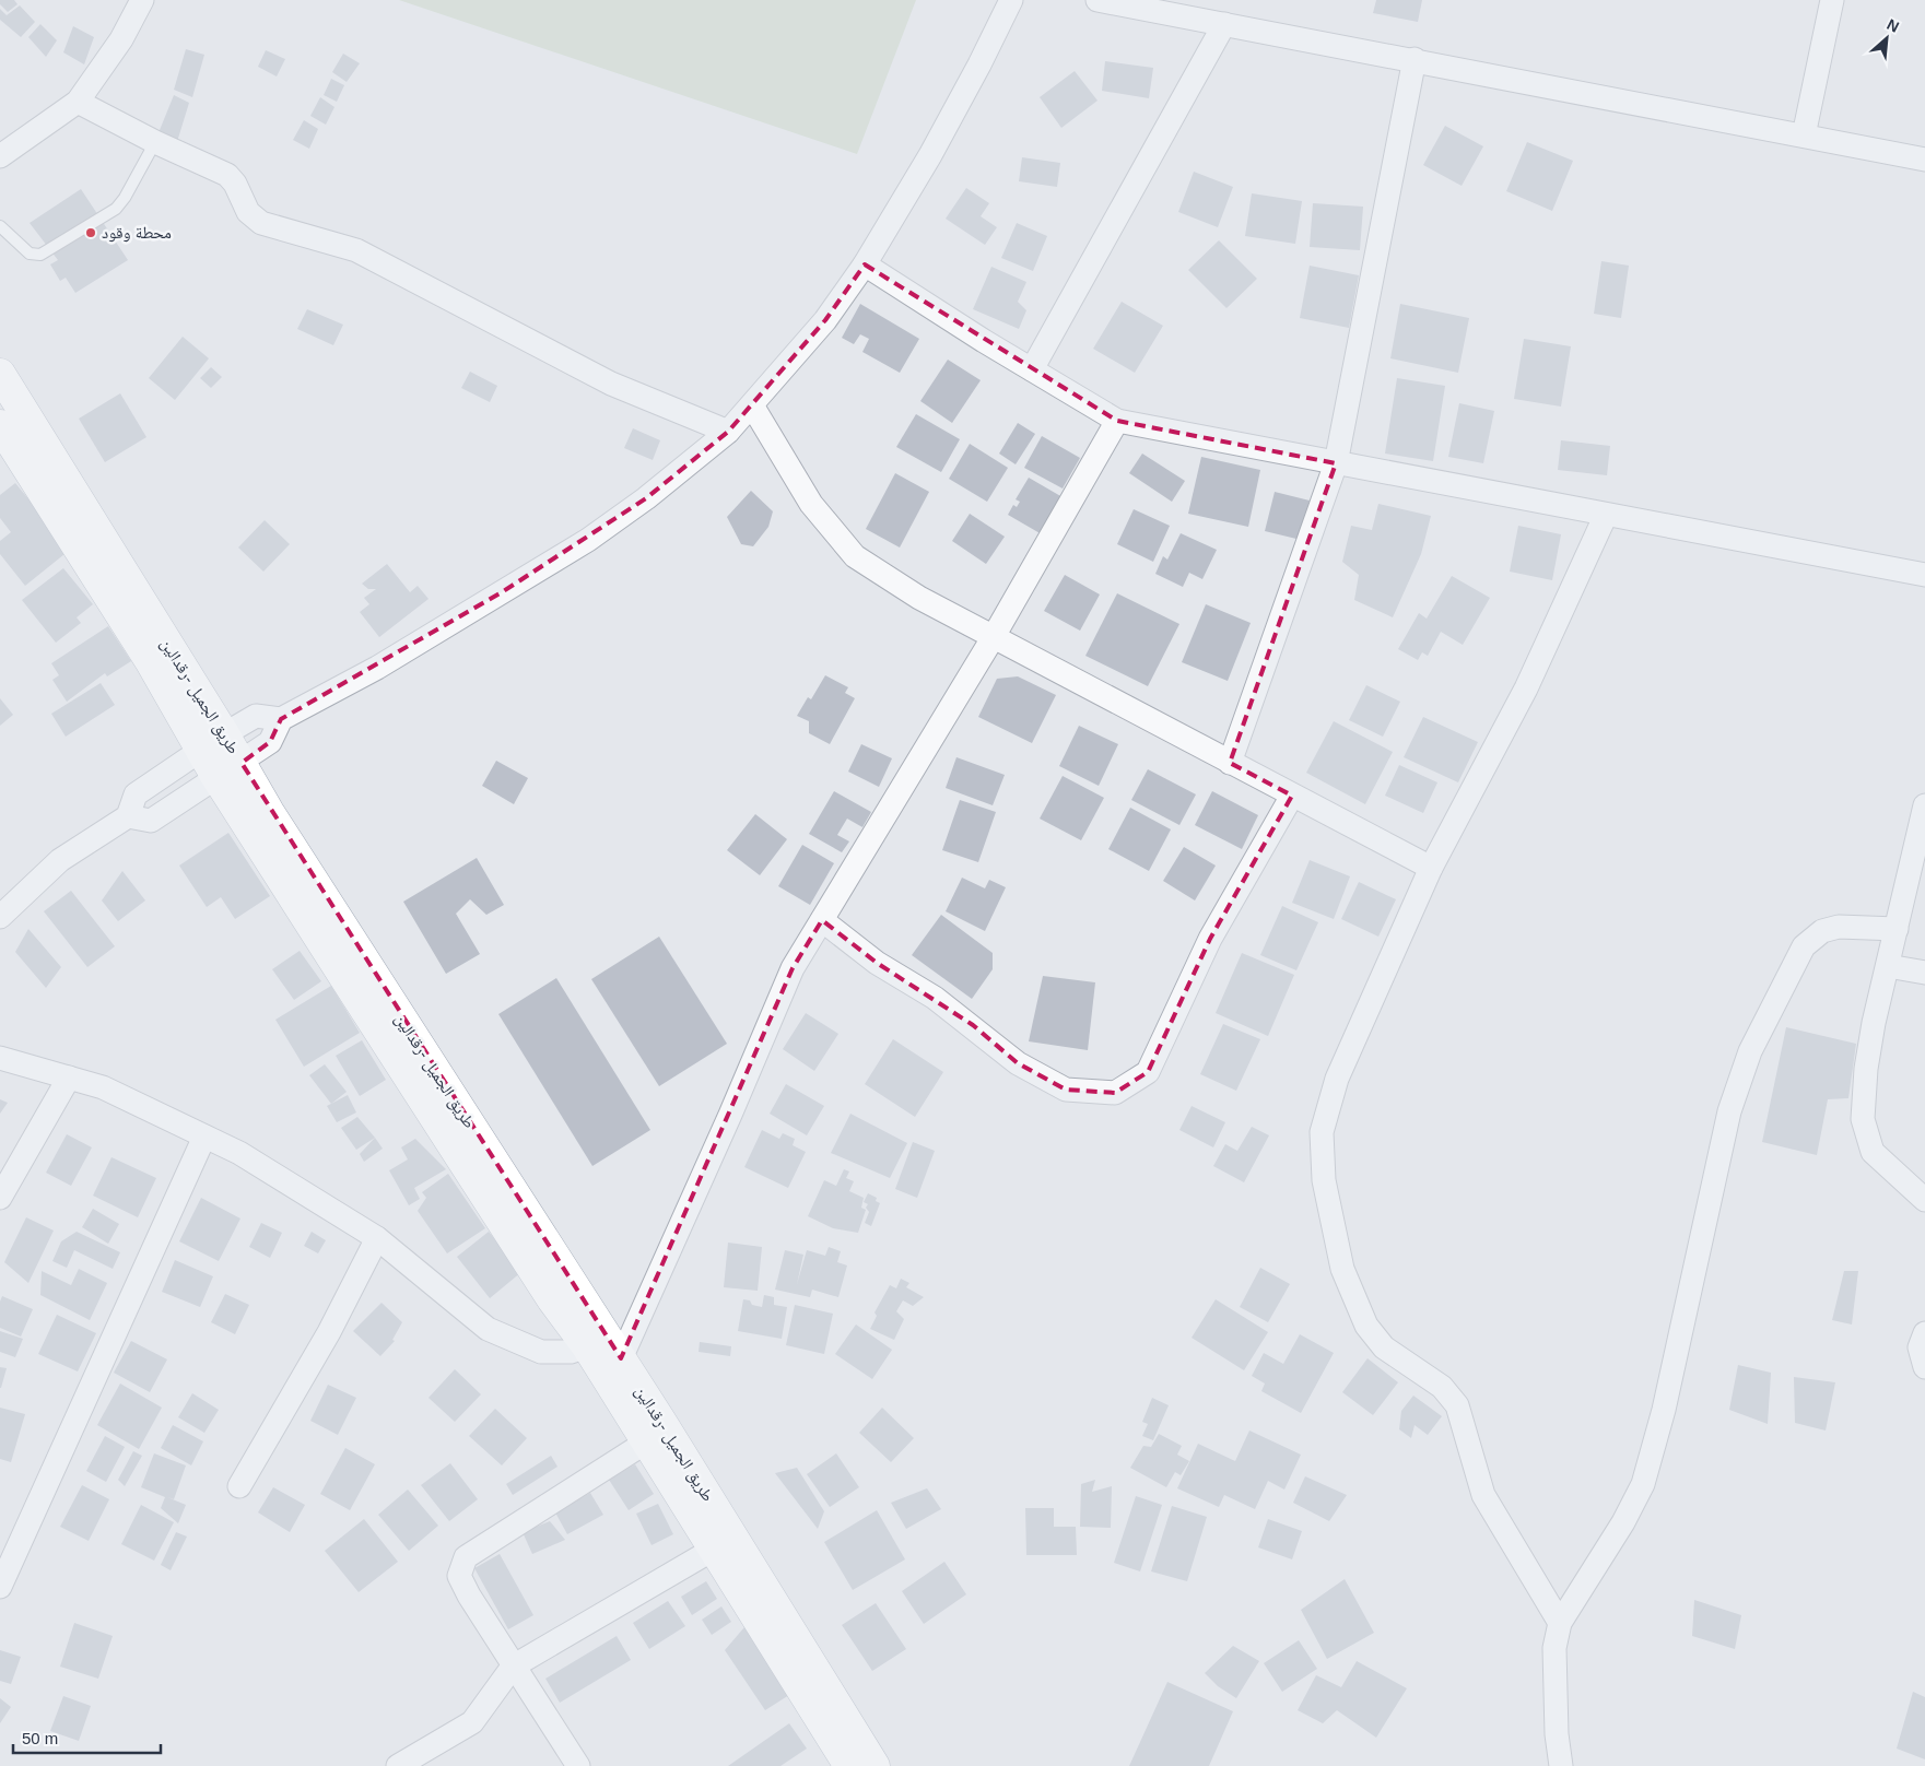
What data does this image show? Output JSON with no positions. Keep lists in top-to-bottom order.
{
  "streets": {
    "main road": ["طريق الجميل -رقدالين"]
  },
  "places": ["محطة وقود"],
  "scale_bar": "50 m",
  "north": "top right"
}
